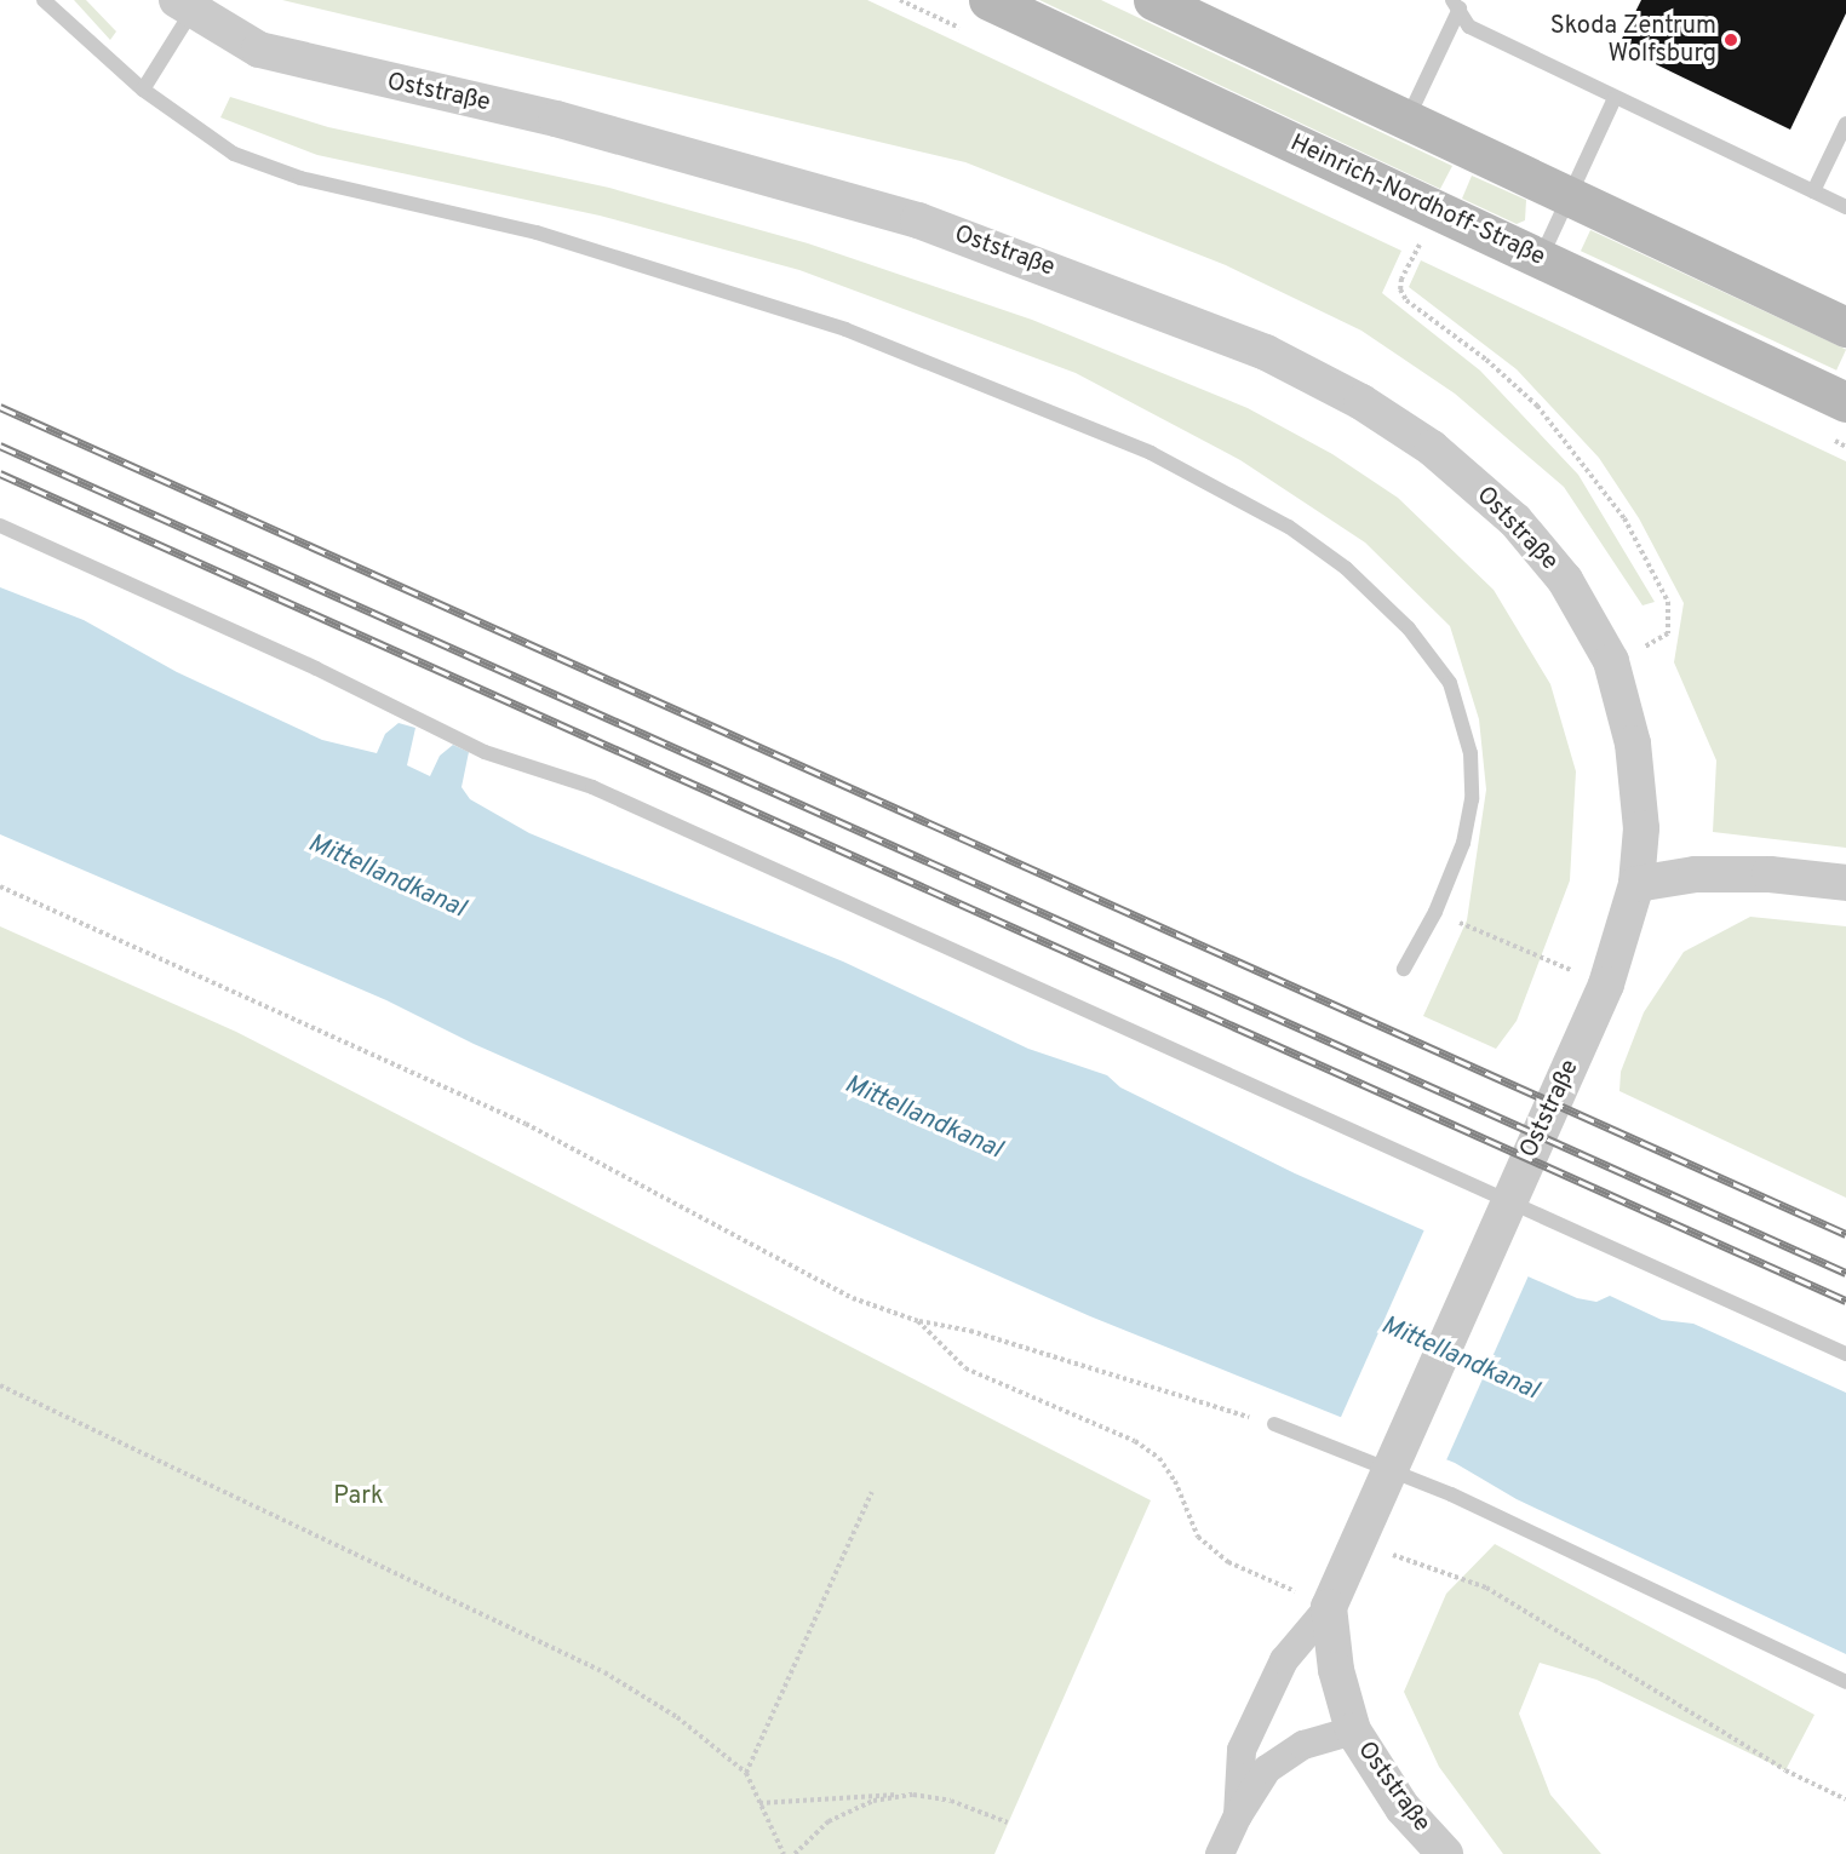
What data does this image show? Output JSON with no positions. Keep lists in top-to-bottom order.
{
  "streets": {
    "main road": ["Heinrich-Nordhoff-Straße"],
    "street": ["Oststraße"]
  },
  "water": ["Mittellandkanal"],
  "parks": ["Park"],
  "places": ["Skoda Zentrum Wolfsburg"]
}
